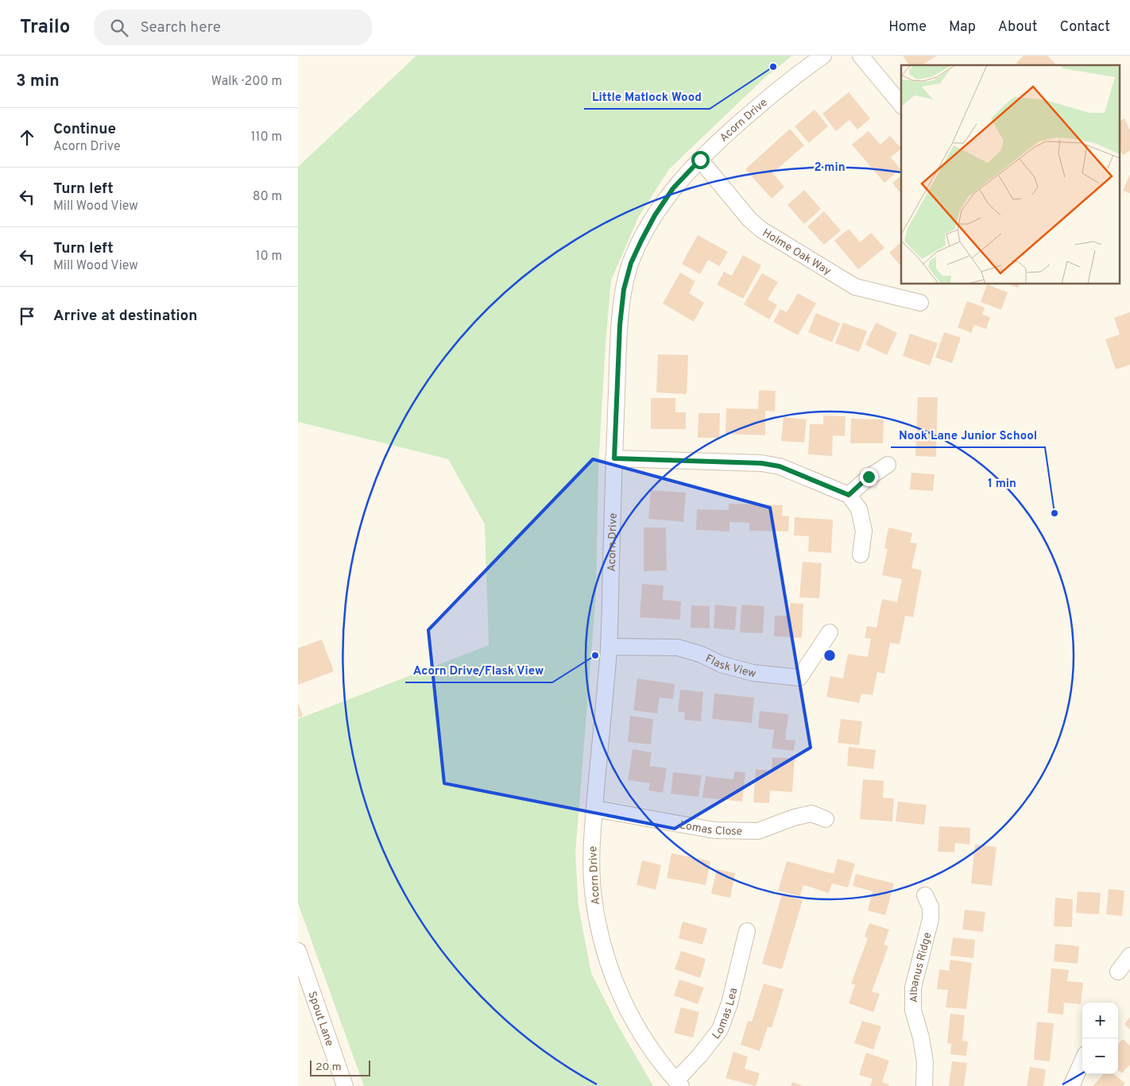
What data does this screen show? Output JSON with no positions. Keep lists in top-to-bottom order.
{
  "streets": {
    "street": [
      "Acorn Drive",
      "Holme Oak Way",
      "Flask View",
      "Lomas Close",
      "Albanus Ridge",
      "Lomas Lea",
      "Spout Lane"
    ]
  },
  "crossings": [
    ["Acorn Drive", "Holme Oak Way"],
    ["Acorn Drive", "Flask View"],
    ["Acorn Drive", "Lomas Close"],
    ["Acorn Drive", "Lomas Lea"]
  ],
  "places": ["Little Matlock Wood", "Nook Lane Junior School", "Acorn Drive/Flask View"],
  "scale_bar": "20 m",
  "page": {
    "header": "Trailo",
    "search": "Search here",
    "nav": [
      "Home",
      "Map",
      "About",
      "Contact"
    ],
    "heading": ["3 min", "Walk · 200 m"],
    "list": [
      ["Continue", "Acorn Drive", "110 m"],
      ["Turn left", "Mill Wood View", "80 m"],
      ["Turn left", "Mill Wood View", "10 m"],
      "Arrive at destination"
    ],
    "map_buttons": ["+", "−"],
    "scale": "20 m"
  },
  "rings": ["2 min", "1 min"]
}
